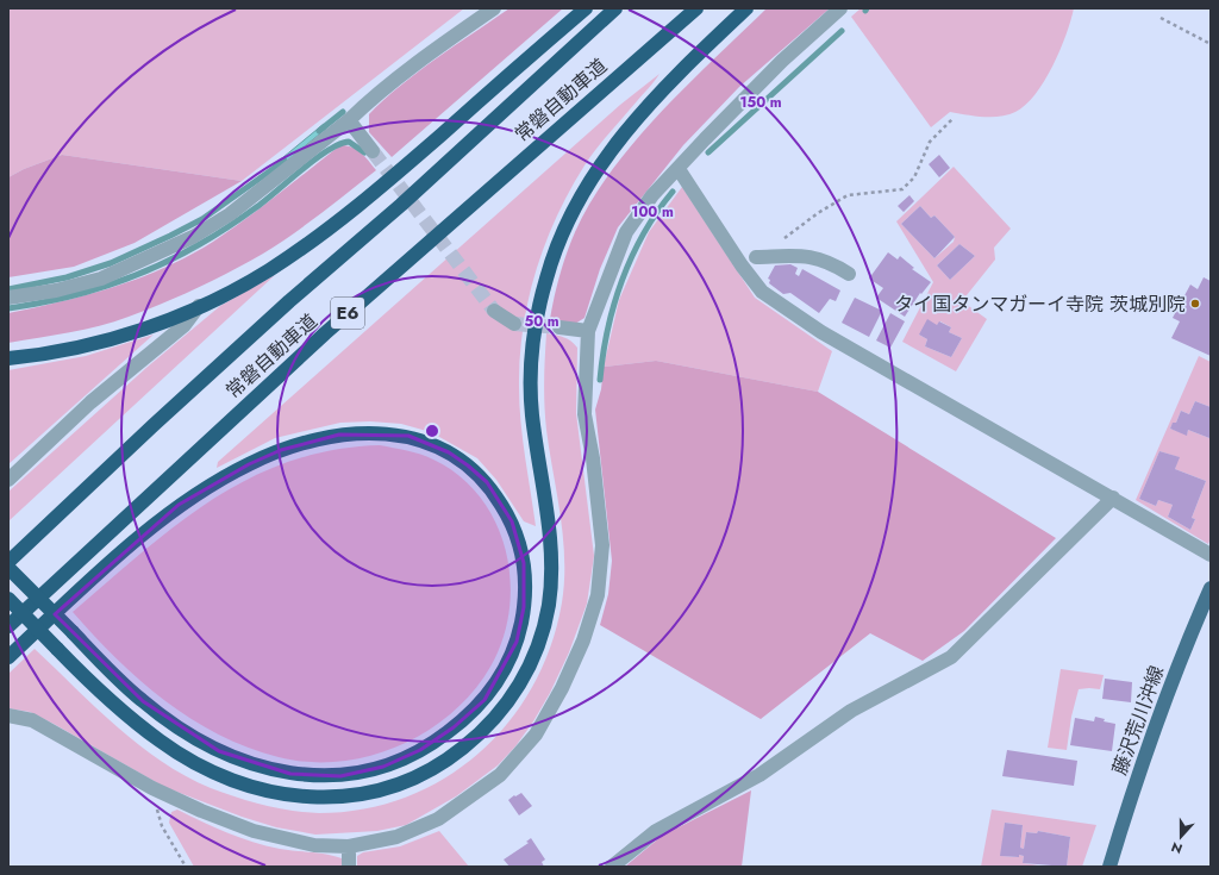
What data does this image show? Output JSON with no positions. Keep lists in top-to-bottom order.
{
  "streets": {
    "highway": ["常磐自動車道", "E6"],
    "main road": ["藤沢荒川沖線"]
  },
  "places": ["タイ国タンマガーイ寺院 茨城別院"],
  "north": "bottom",
  "rings": ["150 m", "100 m", "50 m"]
}
